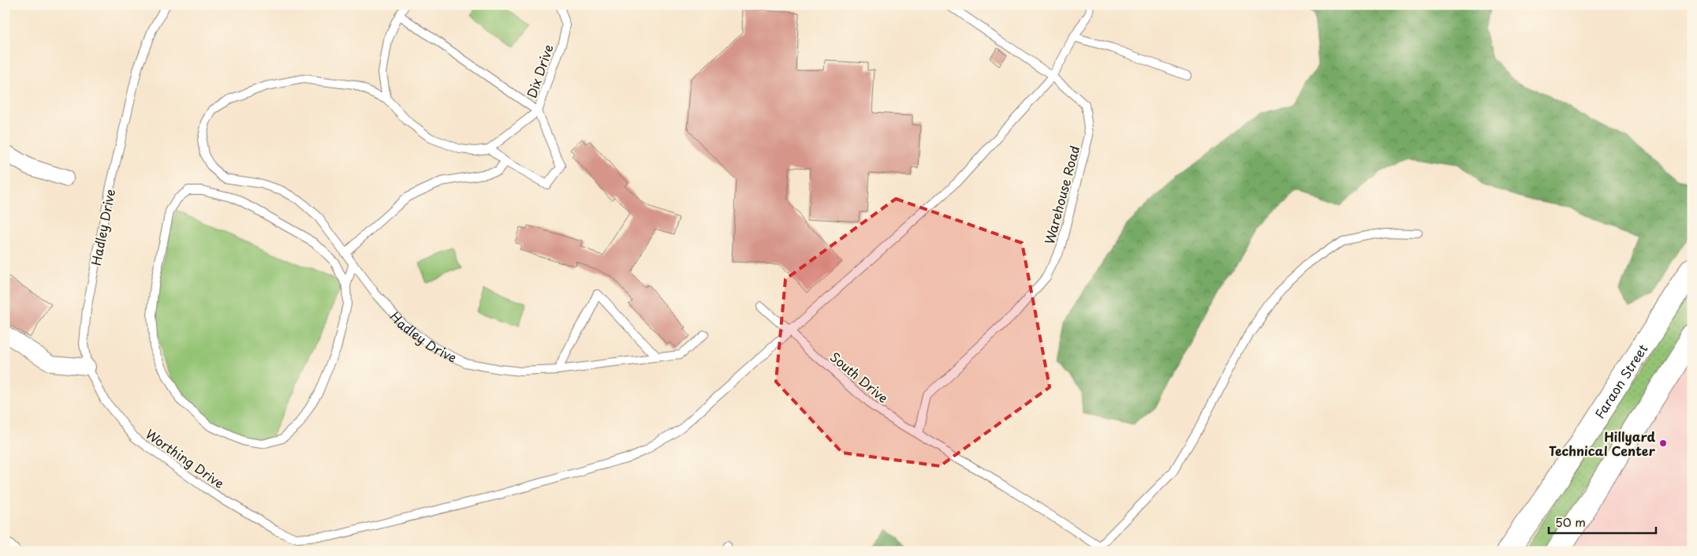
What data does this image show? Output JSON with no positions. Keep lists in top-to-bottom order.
{
  "streets": {
    "main road": ["Faraon Street"],
    "lane": [
      "Dix Drive",
      "Warehouse Road",
      "Hadley Drive",
      "South Drive",
      "Worthing Drive"
    ]
  },
  "crossings": [
    ["Warehouse Road", "South Drive"],
    ["Hadley Drive", "Worthing Drive"],
    ["South Drive", "Worthing Drive"]
  ],
  "places": ["Hillyard Technical Center"],
  "scale_bar": "50 m"
}
